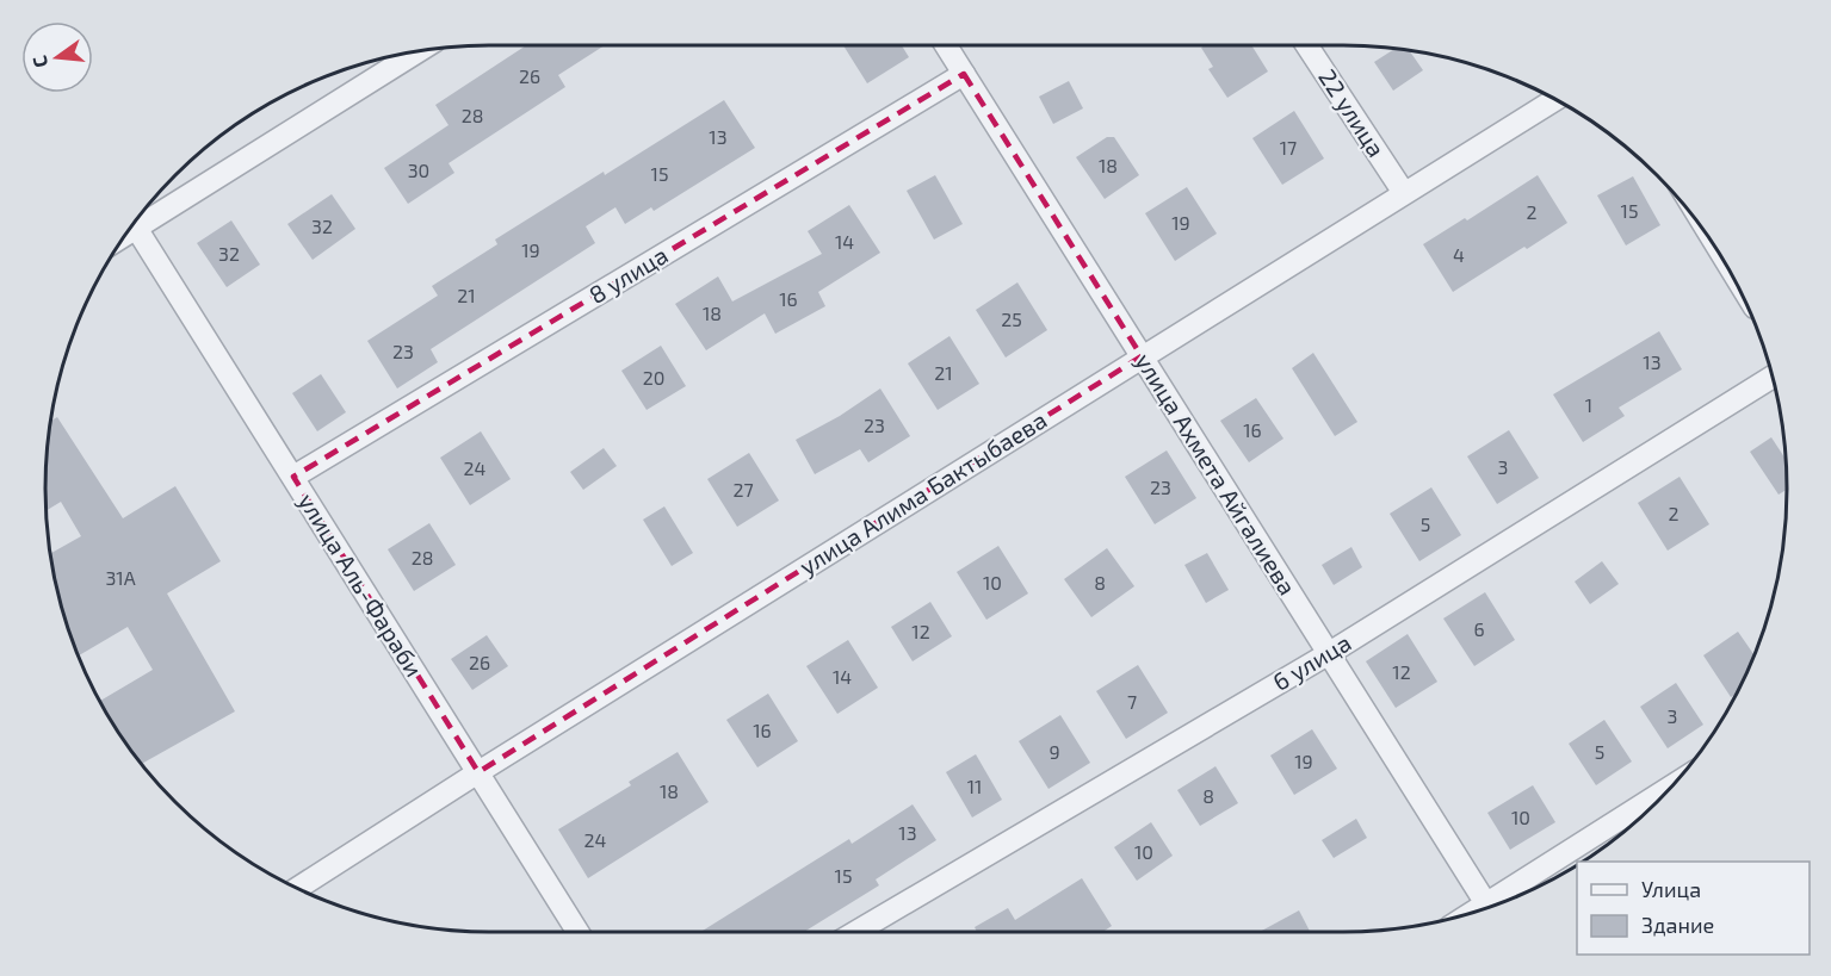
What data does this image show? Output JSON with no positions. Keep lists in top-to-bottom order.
{
  "streets": {
    "street": [
      "22 улица",
      "8 улица",
      "улица Ахмета Айгалиева",
      "улица Алима Бактыбаева",
      "улица Аль-Фараби",
      "6 улица"
    ]
  },
  "crossings": [
    ["22 улица", "улица Алима Бактыбаева"],
    ["8 улица", "улица Ахмета Айгалиева"],
    ["8 улица", "улица Аль-Фараби"],
    ["улица Ахмета Айгалиева", "улица Алима Бактыбаева"],
    ["улица Ахмета Айгалиева", "6 улица"],
    ["улица Алима Бактыбаева", "улица Аль-Фараби"]
  ],
  "house_numbers": [
    "26",
    "28",
    "13",
    "17",
    "18",
    "30",
    "15",
    "15",
    "2",
    "19",
    "32",
    "14",
    "19",
    "32",
    "4",
    "21",
    "16",
    "18",
    "25",
    "23",
    "13",
    "21",
    "20",
    "1",
    "23",
    "16",
    "3",
    "24",
    "23",
    "27",
    "2",
    "5",
    "28",
    "31А",
    "10",
    "8",
    "6",
    "12",
    "26",
    "12",
    "14",
    "7",
    "3",
    "16",
    "9",
    "5",
    "19",
    "11",
    "18",
    "8",
    "10",
    "13",
    "24",
    "10",
    "15"
  ],
  "legend": ["Улица", "Здание"],
  "north": "left"
}
